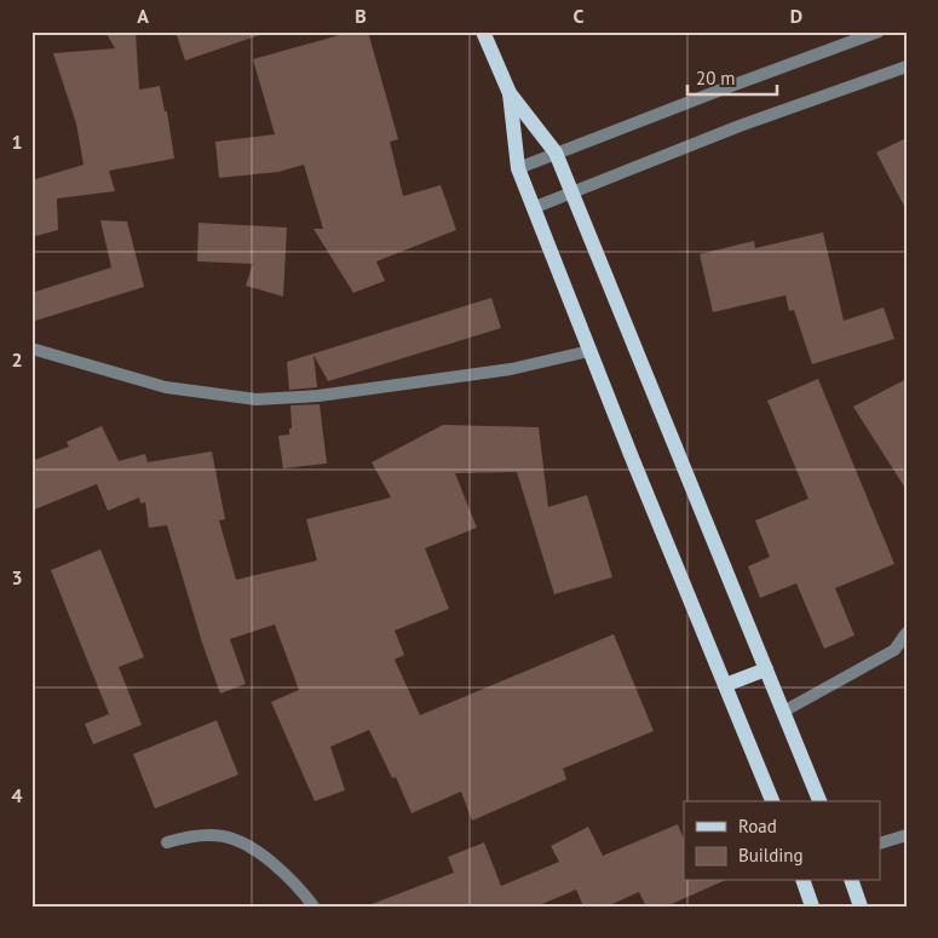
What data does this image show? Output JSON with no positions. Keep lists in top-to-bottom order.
{
  "legend": ["Road", "Building"],
  "scale_bar": "20 m",
  "grid": {
    "columns": [
      "A",
      "B",
      "C",
      "D"
    ],
    "rows": [
      "1",
      "2",
      "3",
      "4"
    ]
  }
}
